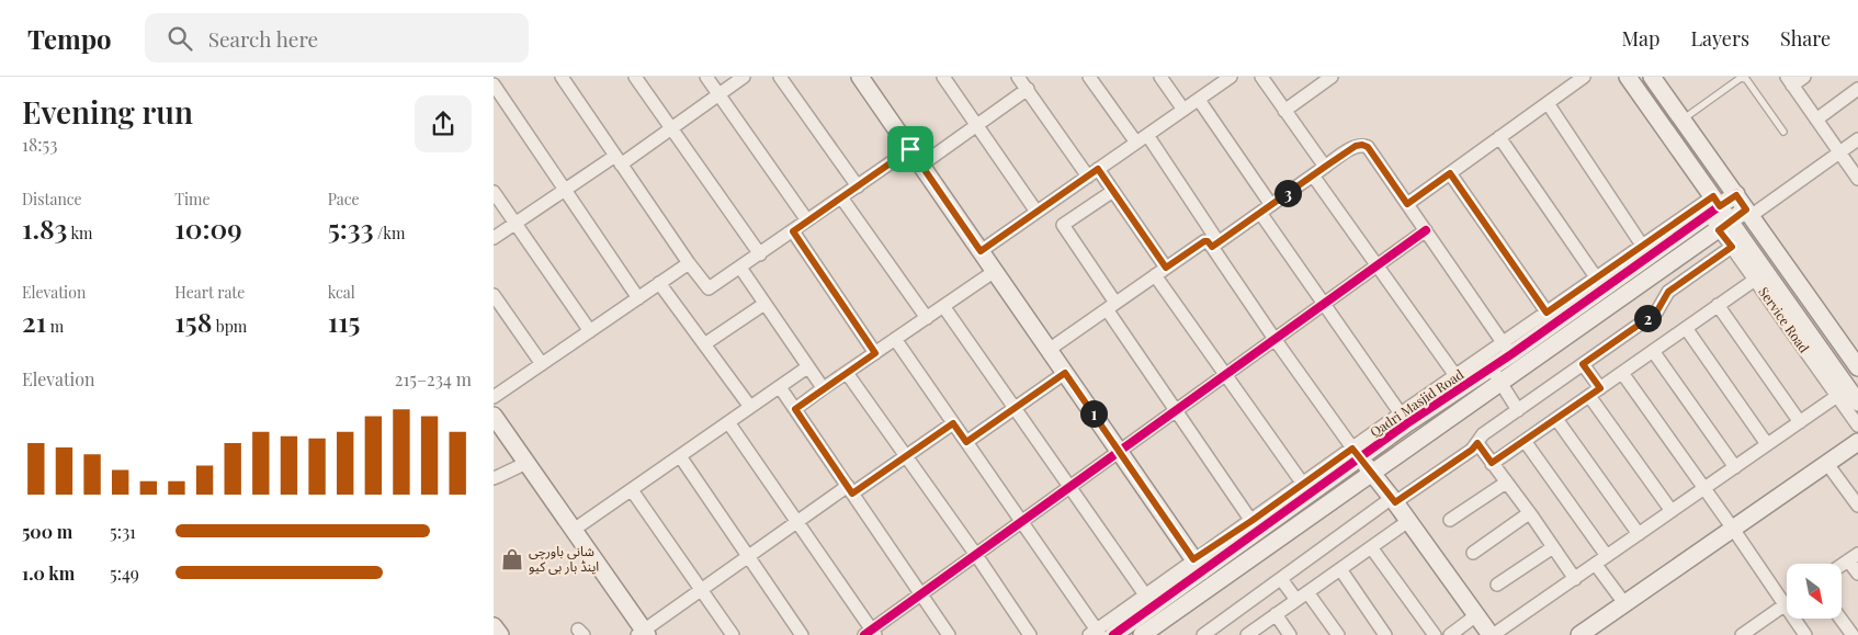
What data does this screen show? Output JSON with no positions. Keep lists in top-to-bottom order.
{
  "streets": {
    "street": ["Service Road", "Qadri Masjid Road"]
  },
  "places": {
    "shop": ["شانی باورچی اینڈ بار بی کیو"]
  },
  "north": "bottom right",
  "page": {
    "header": "Tempo",
    "search": "Search here",
    "nav": ["Map", "Layers", "Share"],
    "heading": ["Evening run", "18:53"],
    "stats": [
      ["Distance", "1.83 km"],
      ["Time", "10:09"],
      ["Pace", "5:33 /km"],
      ["Elevation", "21 m"],
      ["Heart rate", "158 bpm"],
      ["kcal", "115"]
    ],
    "pins": ["3", "2", "1"],
    "chart": ["Elevation", "215–234 m"],
    "list": [
      {
        "name": "500 m",
        "note": "5:31"
      },
      {
        "name": "1.0 km",
        "note": "5:49"
      }
    ]
  }
}
